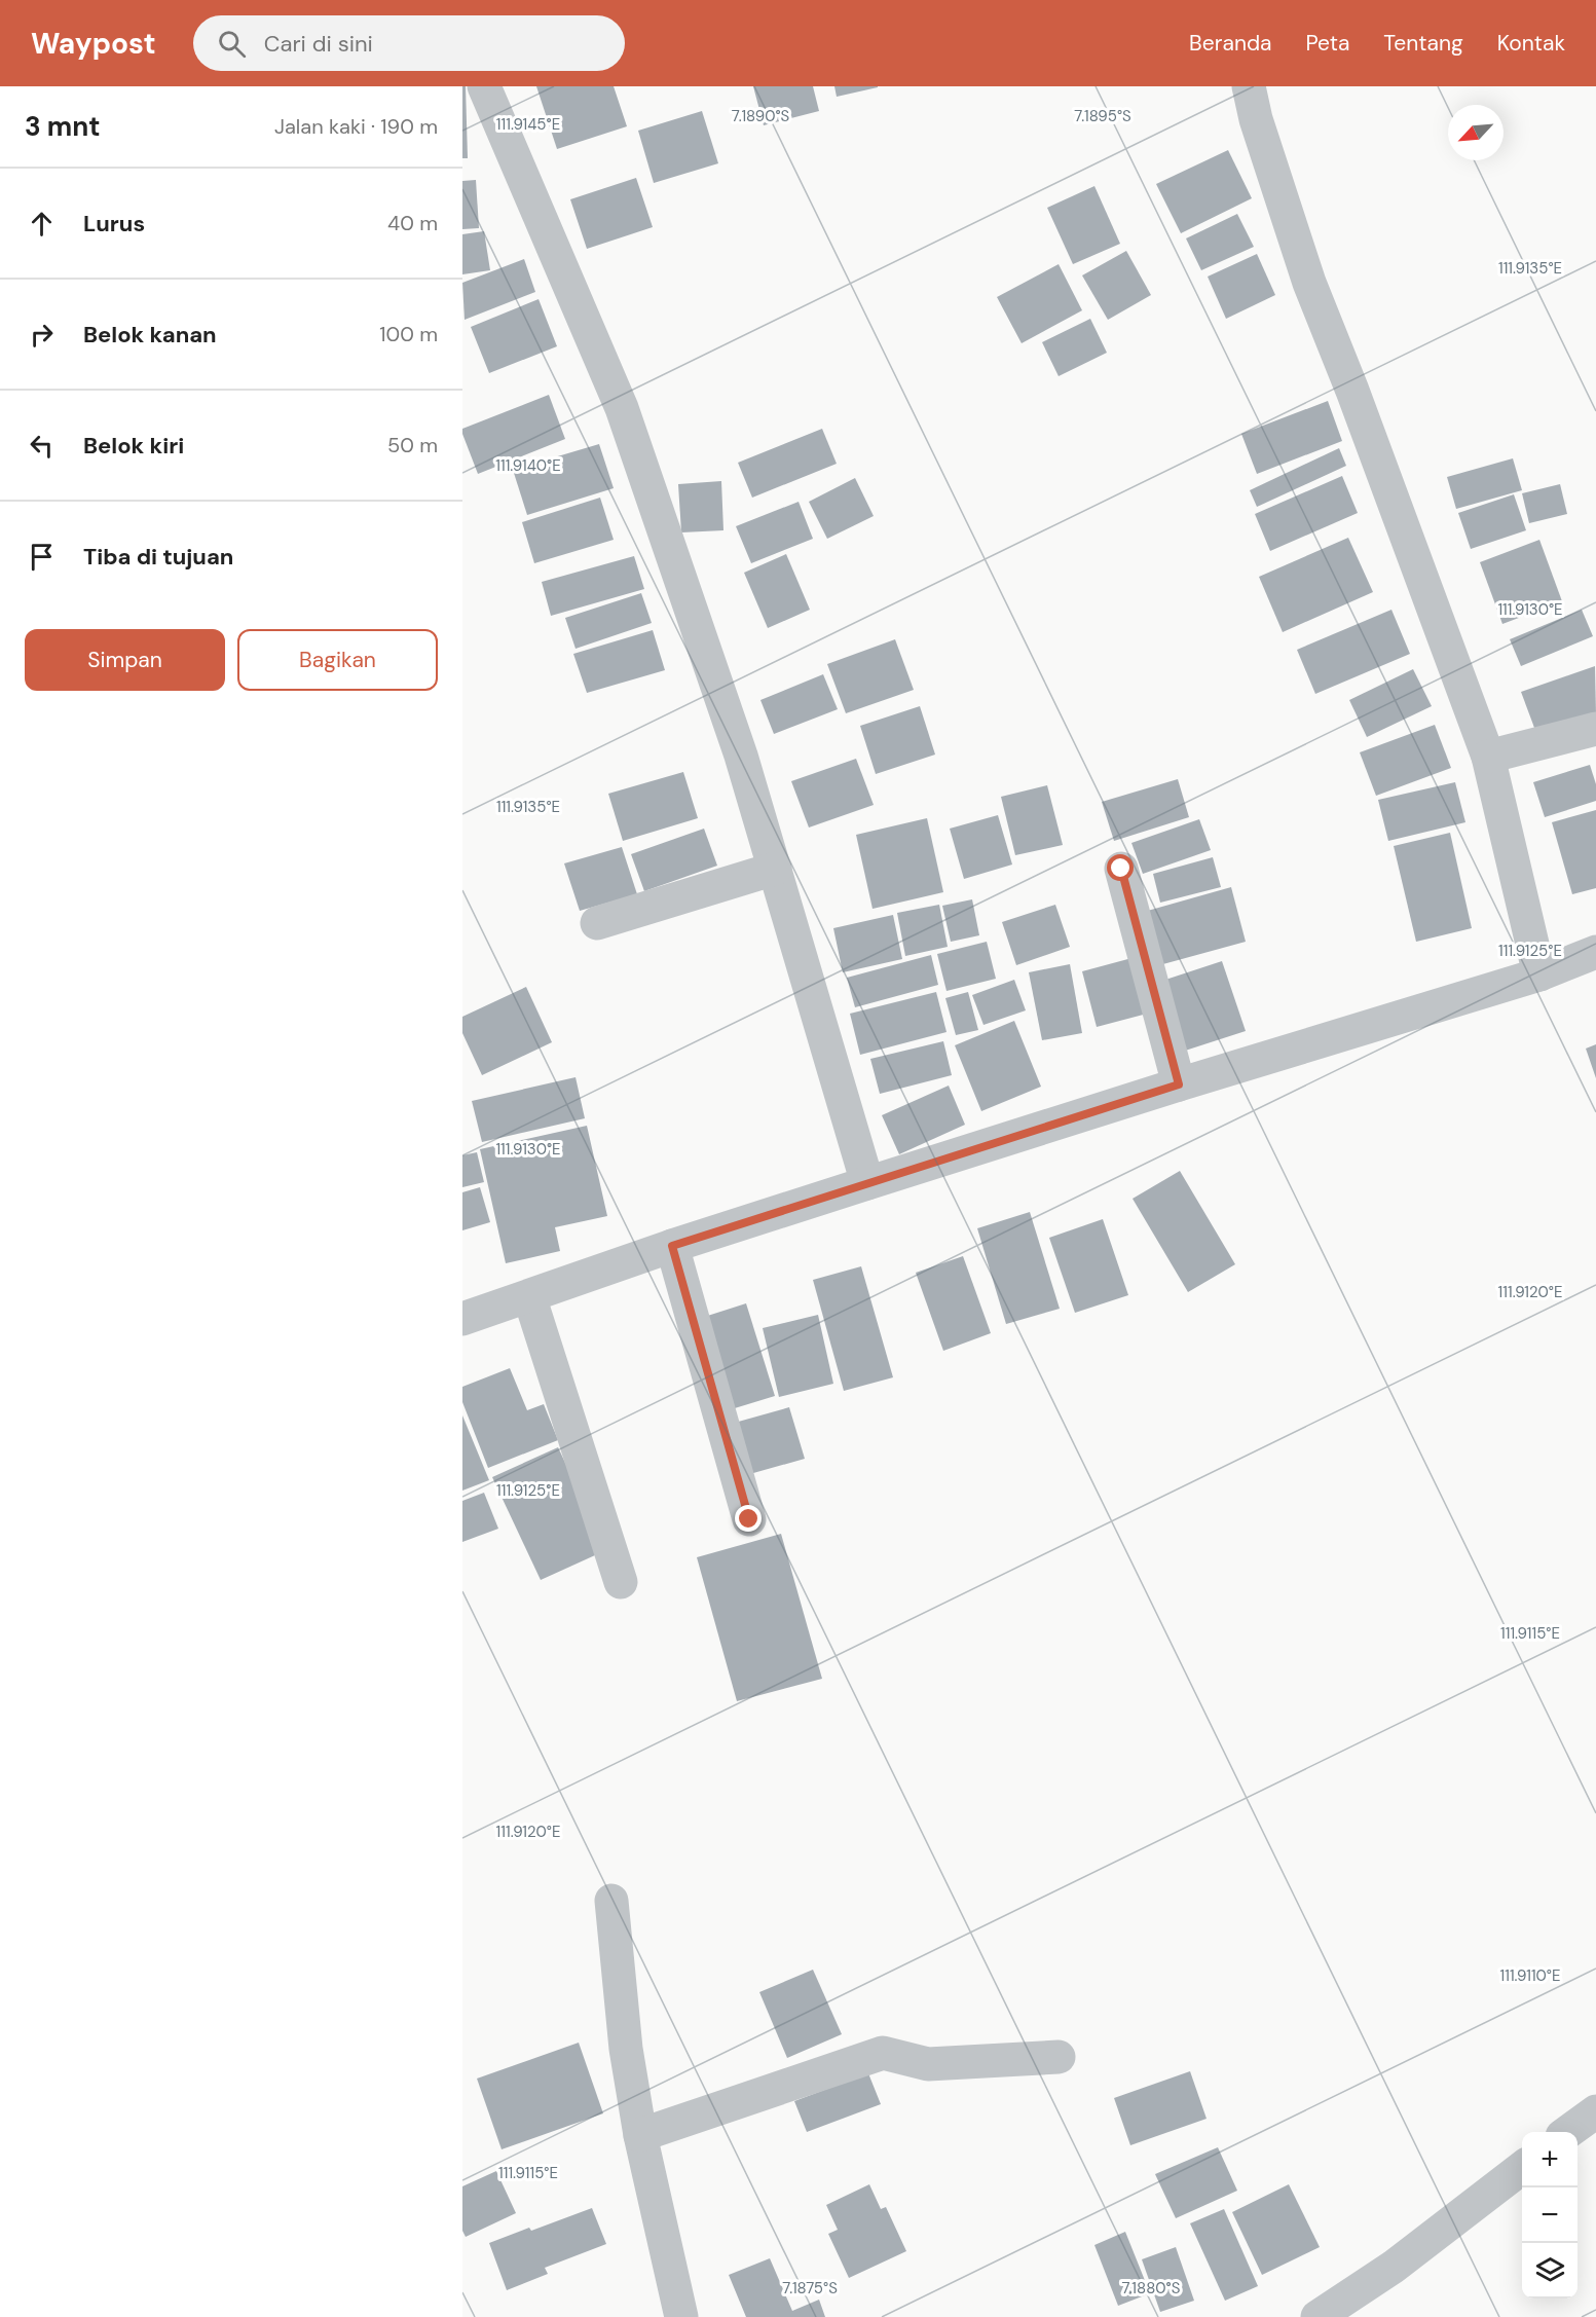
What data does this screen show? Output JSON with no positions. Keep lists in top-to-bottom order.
{
  "north": "bottom left",
  "page": {
    "header": "Waypost",
    "search": "Cari di sini",
    "nav": [
      "Beranda",
      "Peta",
      "Tentang",
      "Kontak"
    ],
    "heading": ["3 mnt", "Jalan kaki · 190 m"],
    "list": [
      ["Lurus", "40 m"],
      ["Belok kanan", "100 m"],
      ["Belok kiri", "50 m"],
      "Tiba di tujuan"
    ],
    "buttons": ["Simpan", "Bagikan"],
    "map_buttons": ["+", "−"]
  },
  "coordinates": [
    "7.1895°S",
    "7.1890°S",
    "111.9145°E",
    "111.9135°E",
    "111.9140°E",
    "111.9130°E",
    "111.9125°E",
    "111.9120°E",
    "111.9115°E",
    "111.9110°E",
    "7.1875°S",
    "7.1880°S"
  ]
}
